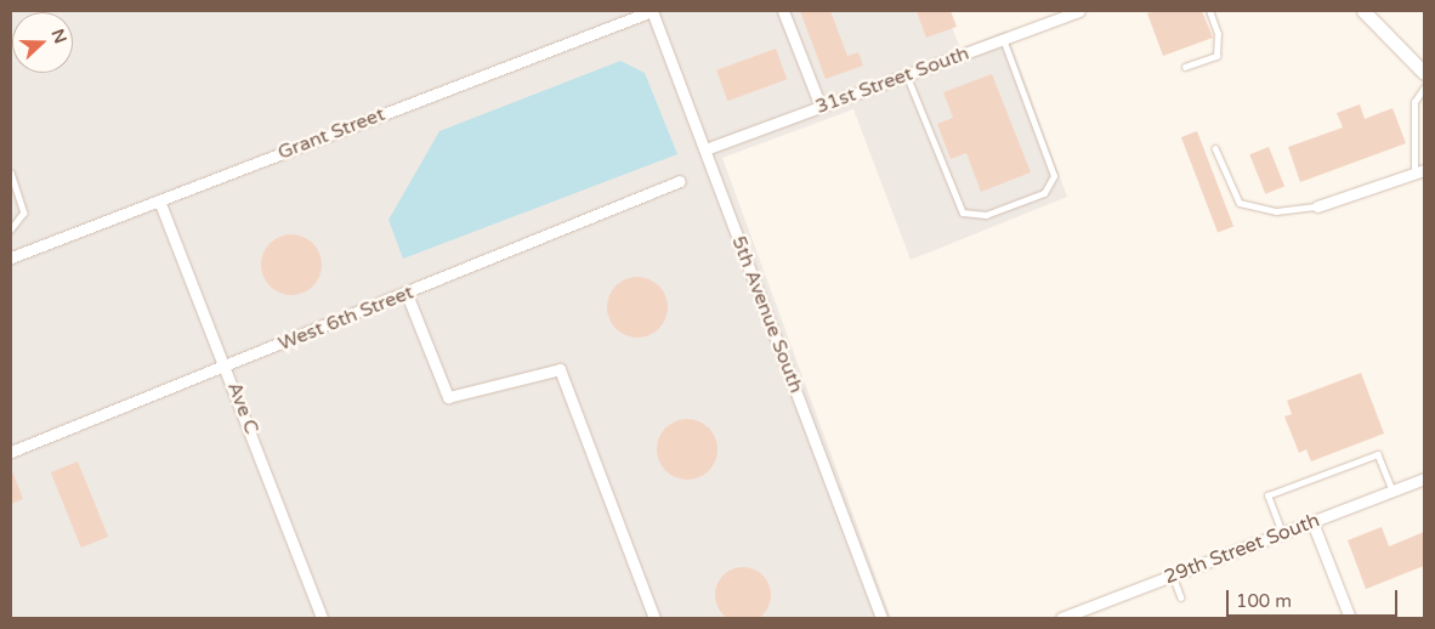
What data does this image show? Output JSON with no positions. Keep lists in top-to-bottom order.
{
  "streets": {
    "street": [
      "31st Street South",
      "Grant Street",
      "5th Avenue South",
      "West 6th Street",
      "Ave C",
      "29th Street South"
    ]
  },
  "crossings": [
    ["31st Street South", "5th Avenue South"],
    ["Grant Street", "5th Avenue South"],
    ["Grant Street", "Ave C"],
    ["West 6th Street", "Ave C"]
  ],
  "scale_bar": "100 m",
  "north": "right"
}
